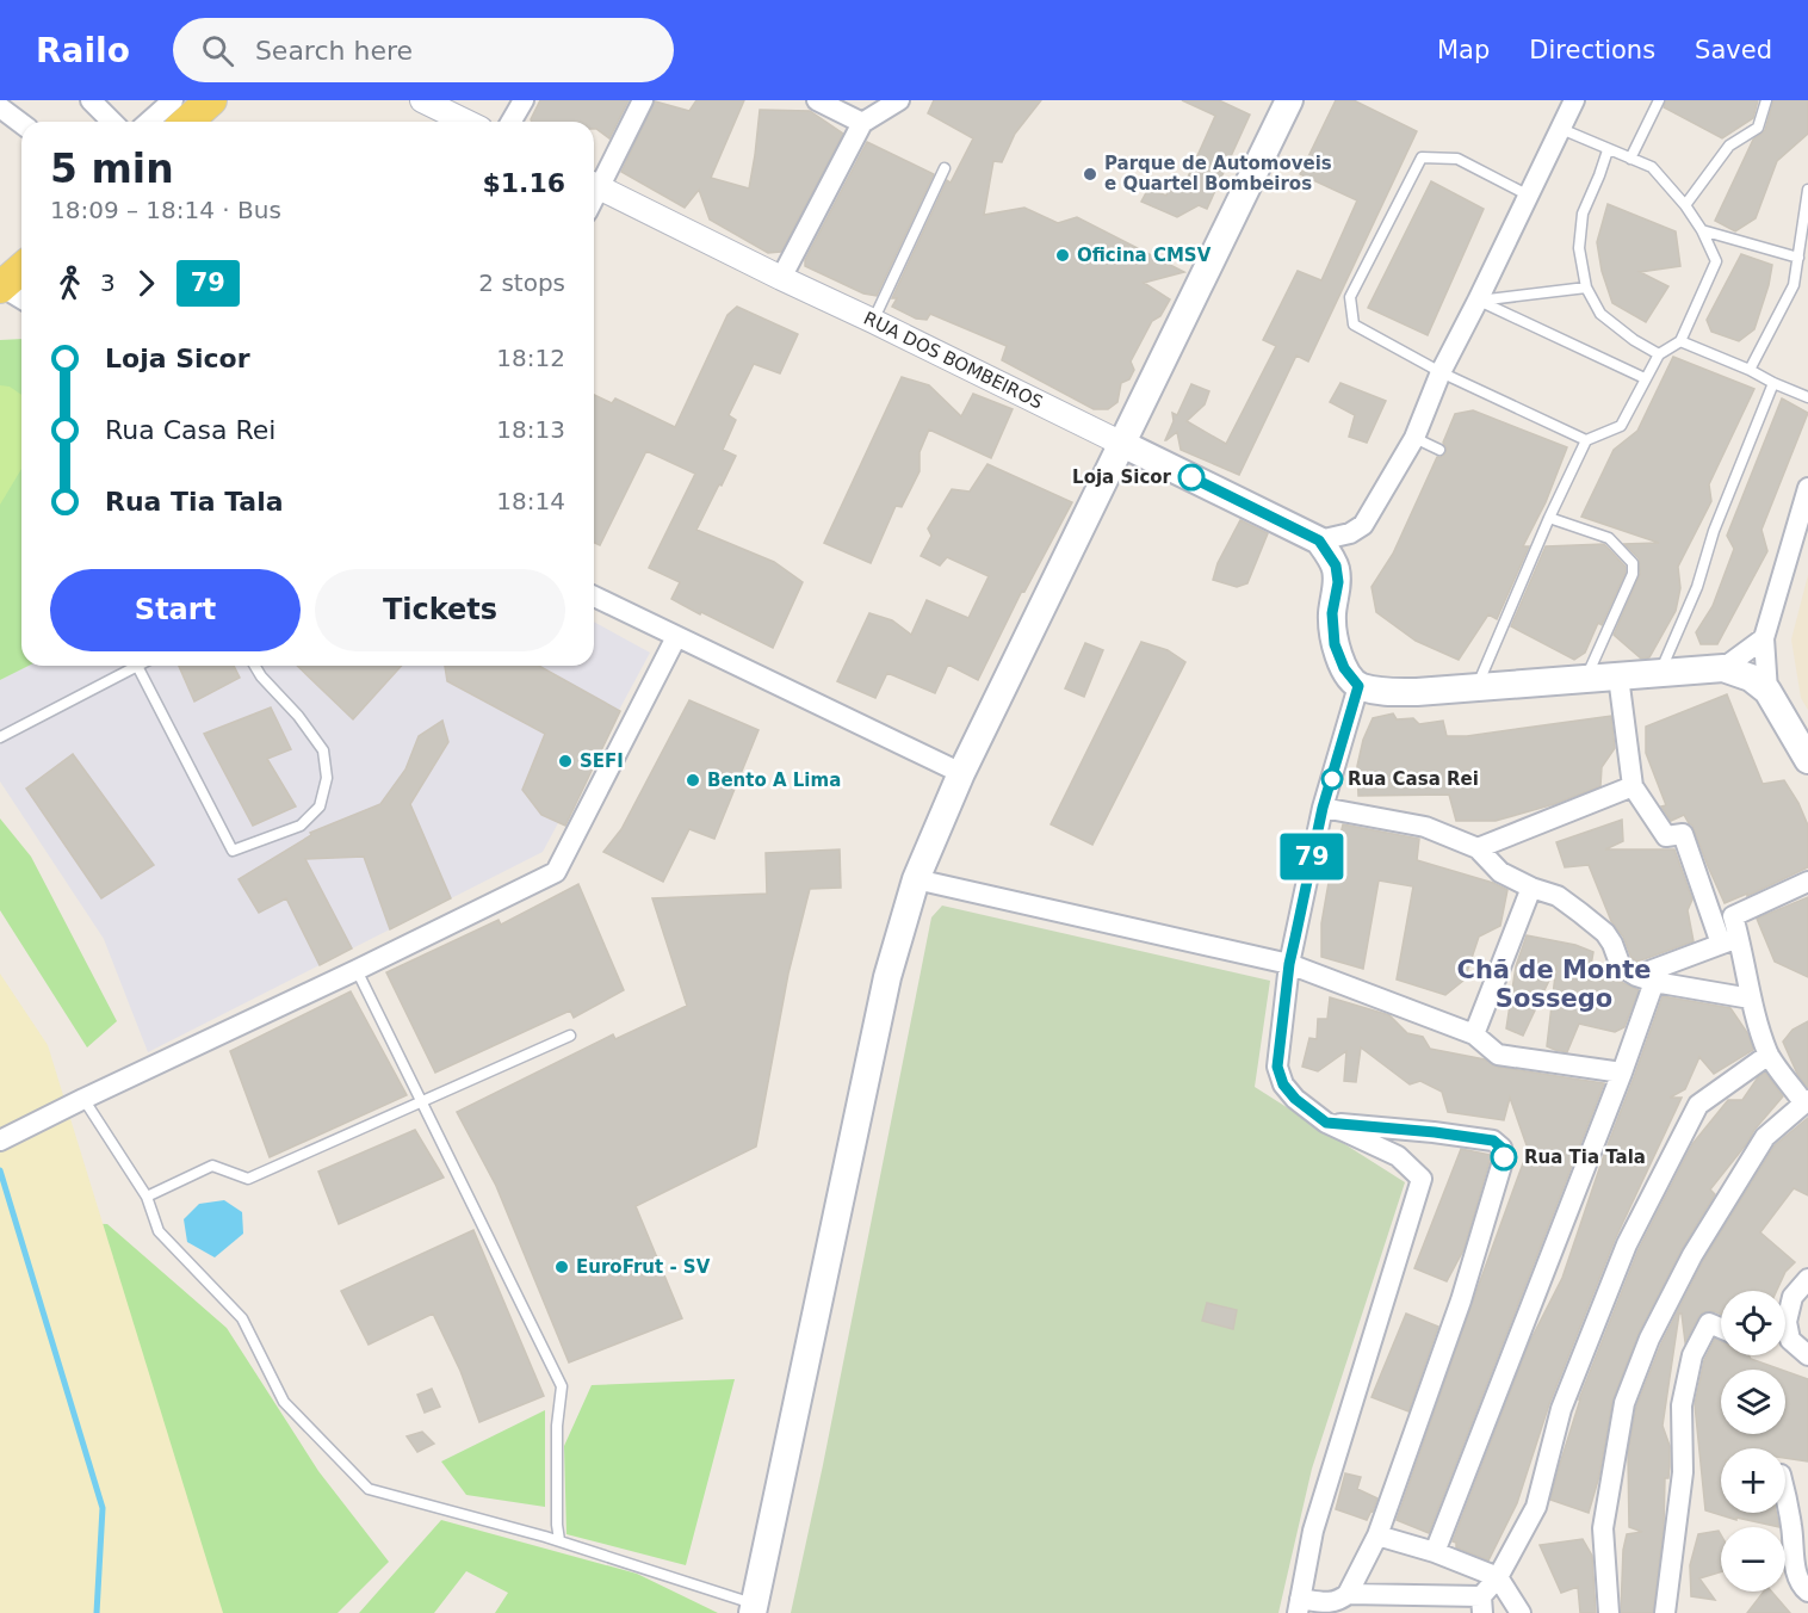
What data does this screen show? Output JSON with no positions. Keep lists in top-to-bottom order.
{
  "streets": {
    "main road": ["RUA DOS BOMBEIROS"]
  },
  "districts": ["Chã de Monte Sossego"],
  "places": [
    "Parque de Automoveis e Quartel Bombeiros",
    "Oficina CMSV",
    "Loja Sicor",
    "SEFI",
    "Rua Casa Rei",
    "Bento A Lima",
    "Rua Tia Tala",
    "EuroFrut - SV"
  ],
  "lines": ["bus line 79"],
  "page": {
    "header": "Railo",
    "search": "Search here",
    "nav": ["Map", "Directions", "Saved"],
    "on_map": "79",
    "heading": ["5 min", "18:09 – 18:14 · Bus", "$1.16"],
    "legs": ["3", "79", "2 stops"],
    "list": [
      {
        "name": "Loja Sicor",
        "value": "18:12"
      },
      {
        "name": "Rua Casa Rei",
        "value": "18:13"
      },
      {
        "name": "Rua Tia Tala",
        "value": "18:14"
      }
    ],
    "buttons": ["Start", "Tickets"],
    "map_buttons": ["+", "−"]
  }
}
